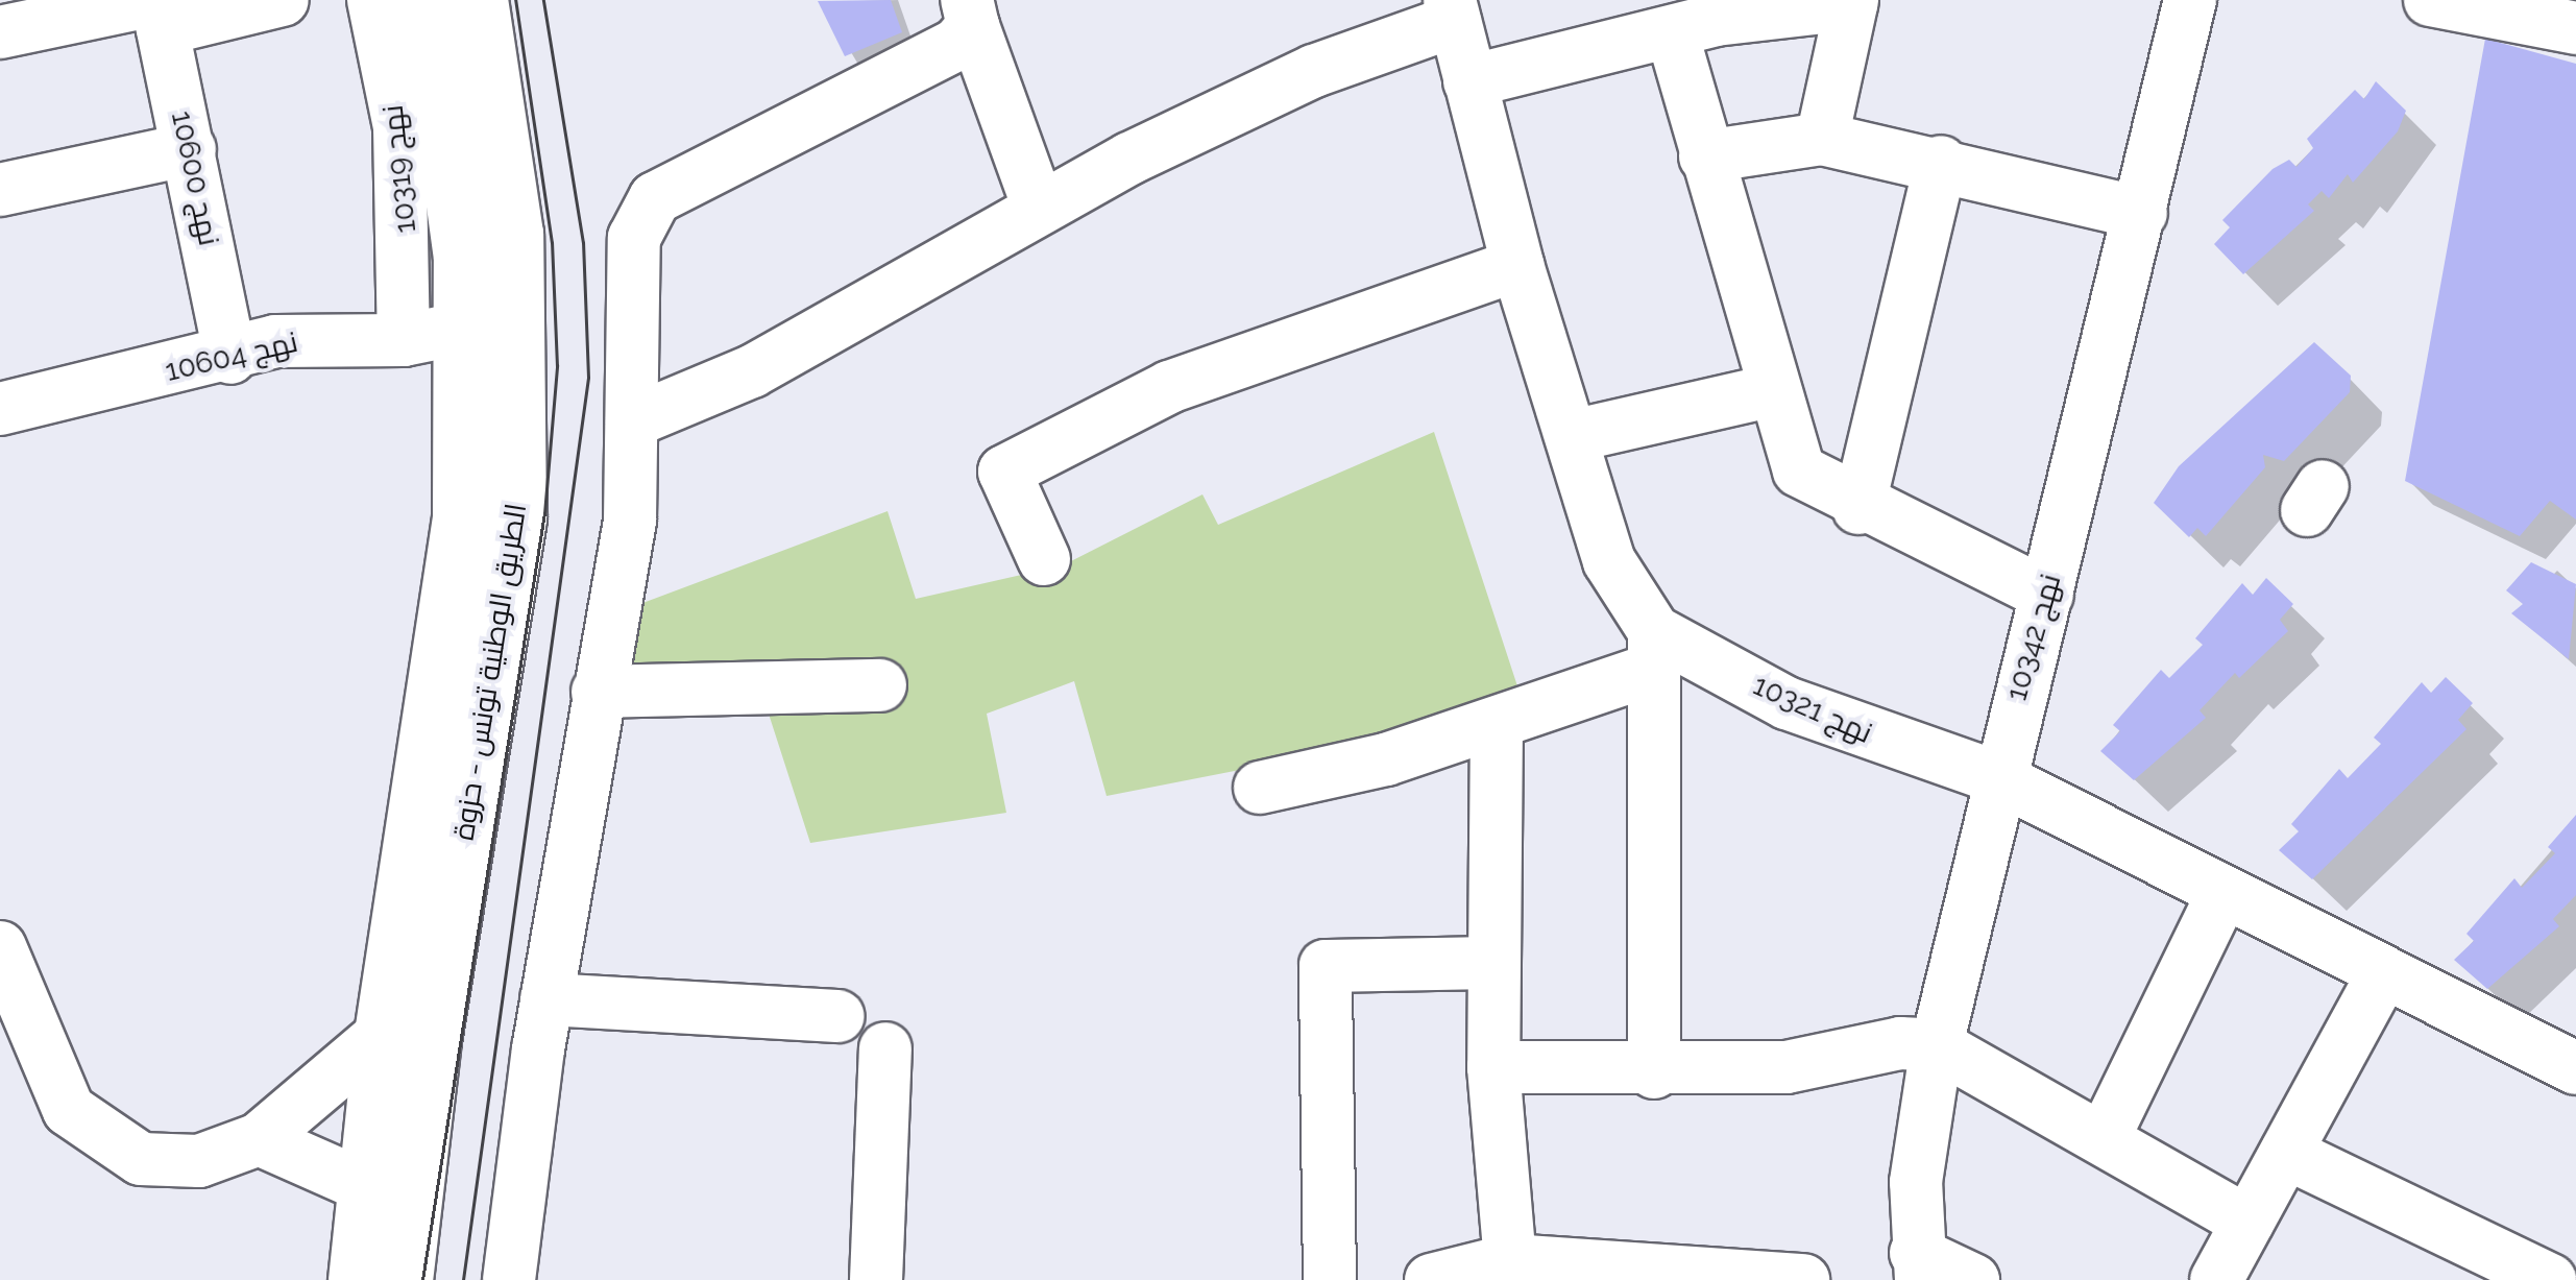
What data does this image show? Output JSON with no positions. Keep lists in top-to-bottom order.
{
  "streets": {
    "highway": ["الطريق الوطنية تونس - حزوة"],
    "street": [
      "نهج 10319",
      "نهج 10600",
      "نهج 10604",
      "نهج 10342",
      "نهج 10321"
    ]
  },
  "crossings": [
    ["نهج 10319", "نهج 10604"],
    ["نهج 10600", "نهج 10604"],
    ["نهج 10604", "الطريق الوطنية تونس - حزوة"],
    ["نهج 10342", "نهج 10321"]
  ]
}
